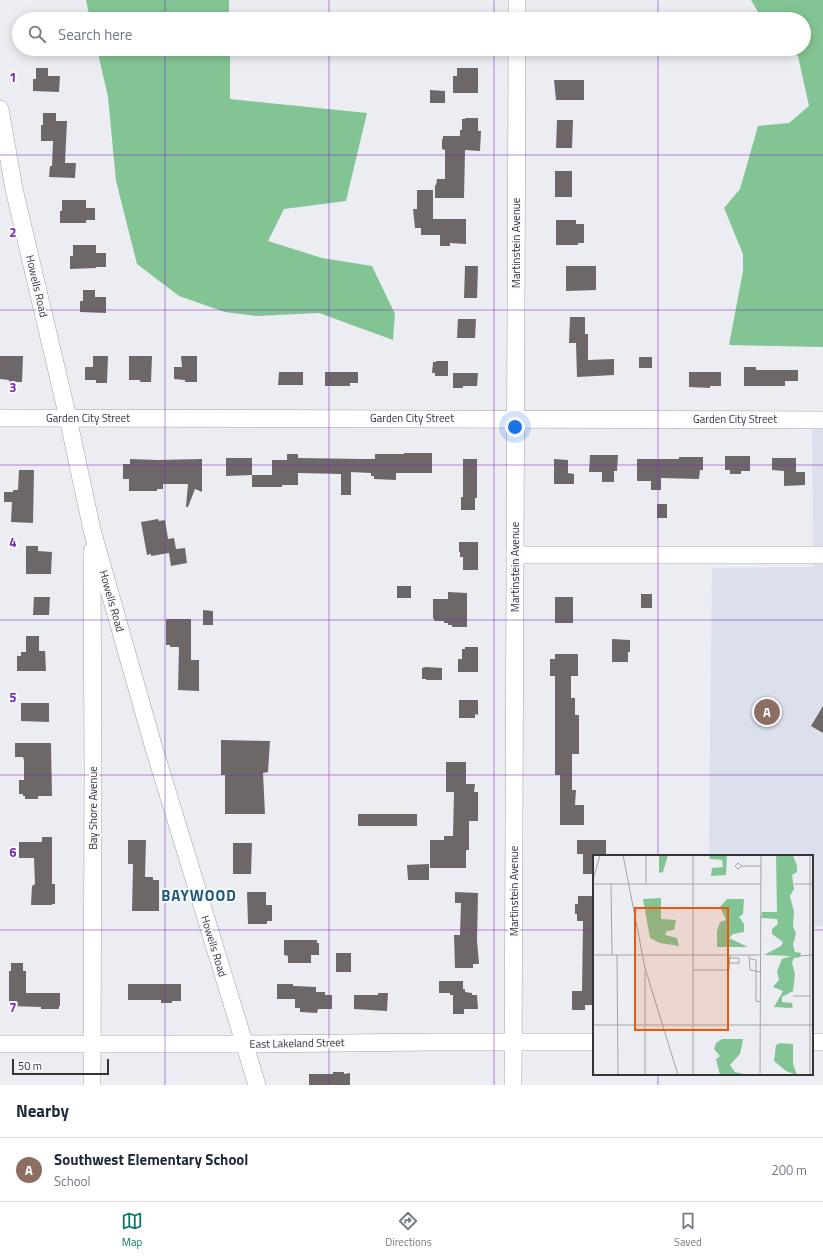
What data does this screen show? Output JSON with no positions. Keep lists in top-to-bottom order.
{
  "streets": {
    "street": [
      "Martinstein Avenue",
      "Howells Road",
      "Garden City Street",
      "Bay Shore Avenue",
      "East Lakeland Street"
    ]
  },
  "crossings": [
    ["Martinstein Avenue", "Garden City Street"],
    ["Martinstein Avenue", "East Lakeland Street"],
    ["Howells Road", "Garden City Street"],
    ["Howells Road", "Bay Shore Avenue"],
    ["Howells Road", "East Lakeland Street"],
    ["Bay Shore Avenue", "East Lakeland Street"]
  ],
  "districts": ["BAYWOOD"],
  "scale_bar": "50 m",
  "page": {
    "search": "Search here",
    "pins": "A",
    "scale": "50 m",
    "heading": "Nearby",
    "list": [
      {
        "mark": "A",
        "name": "Southwest Elementary School",
        "note": "School",
        "value": "200 m"
      }
    ],
    "nav": ["Map", "Directions", "Saved"]
  },
  "grid": {
    "rows": [
      "1",
      "2",
      "3",
      "4",
      "5",
      "6",
      "7"
    ]
  }
}
